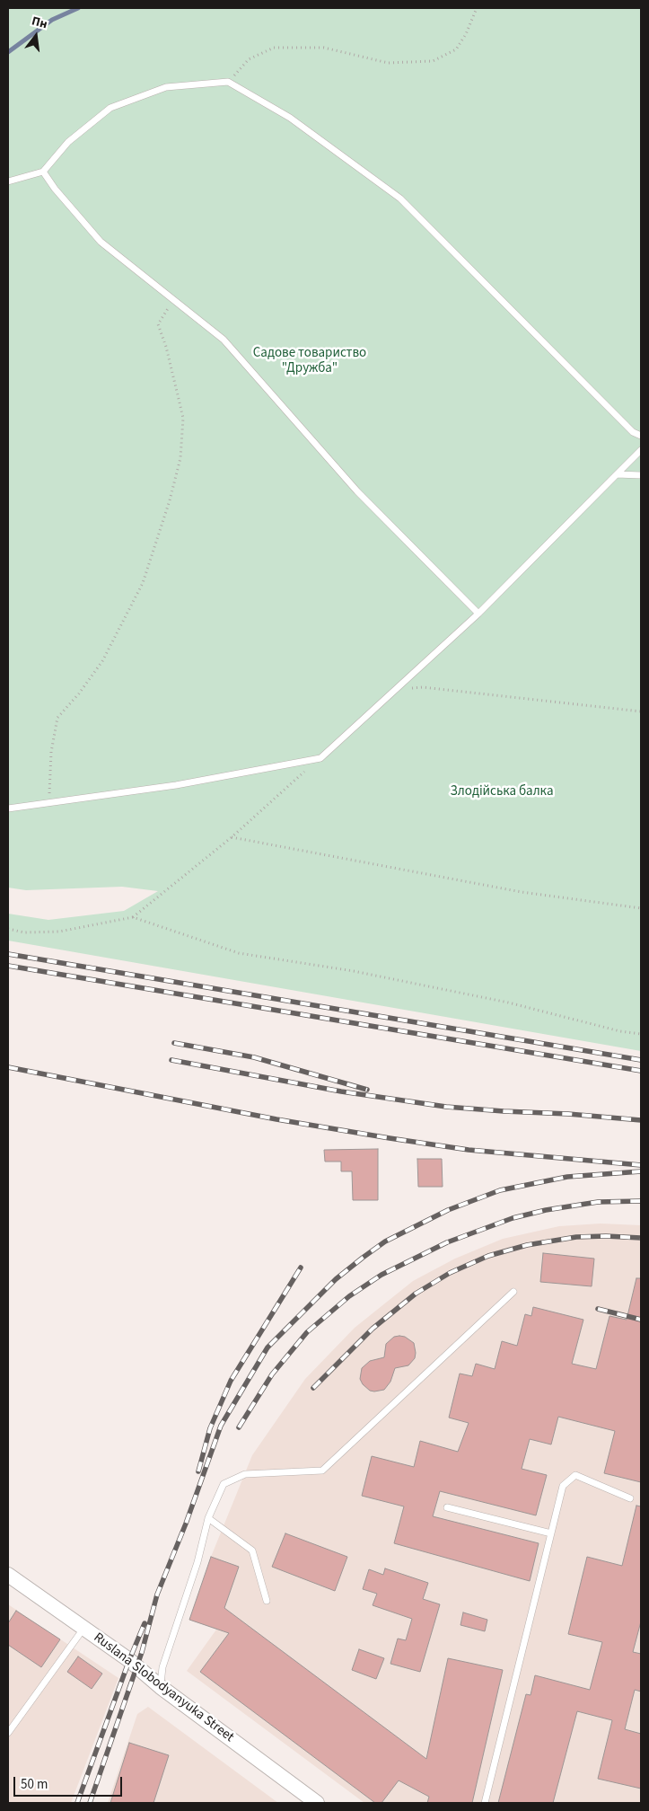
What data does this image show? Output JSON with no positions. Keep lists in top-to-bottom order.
{
  "streets": {
    "street": ["Ruslana Slobodyanyuka Street"]
  },
  "parks": ["Садове товариство \"Дружба\"", "Злодійська балка"],
  "scale_bar": "50 m",
  "north": "top"
}
